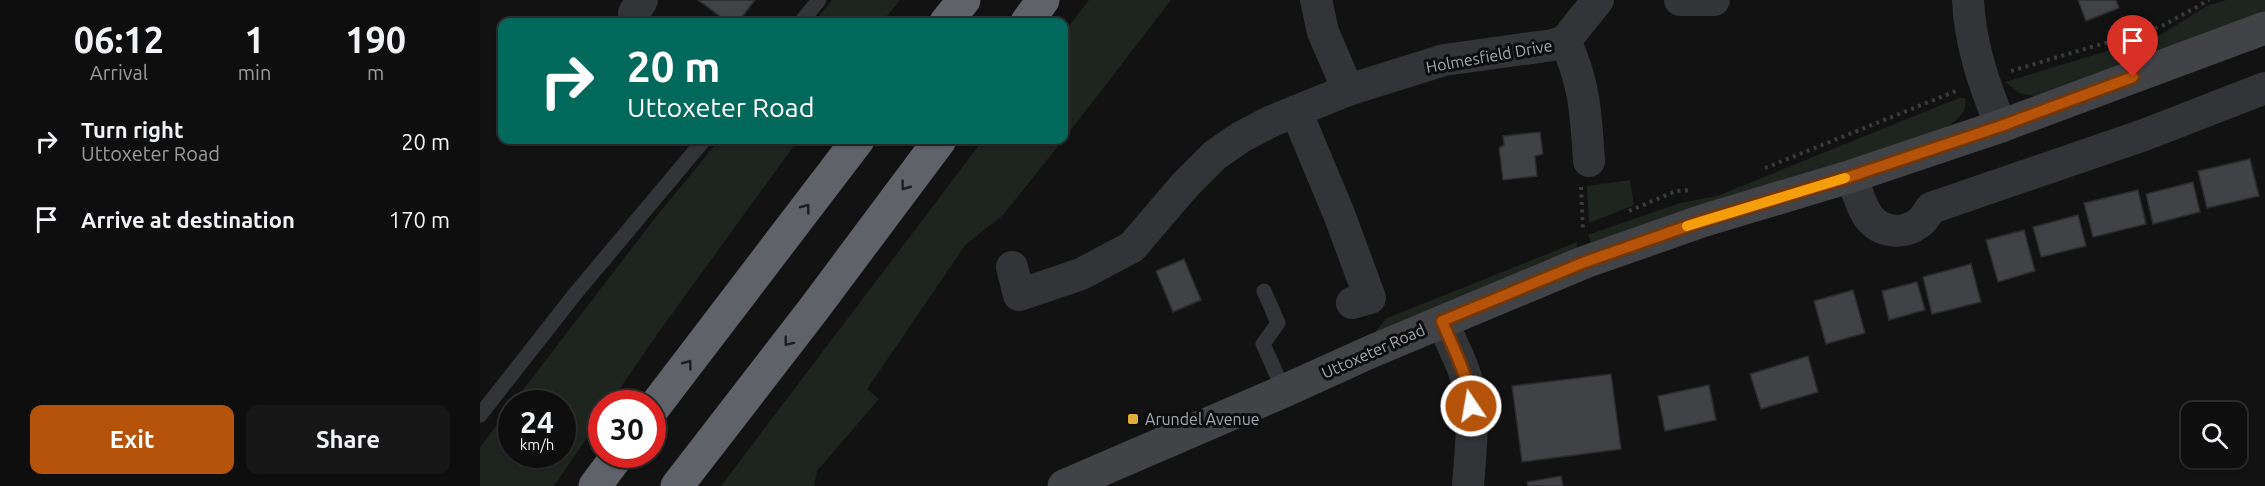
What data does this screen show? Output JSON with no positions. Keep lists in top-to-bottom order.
{
  "streets": {
    "main road": ["Uttoxeter Road"],
    "street": ["Holmesfield Drive"]
  },
  "places": {
    "transit": ["Arundel Avenue"]
  },
  "page": {
    "eta": [
      "06:12",
      "Arrival",
      "1",
      "min",
      "190",
      "m"
    ],
    "turn": ["20 m", "Uttoxeter Road"],
    "list": [
      {
        "name": "Turn right",
        "note": "Uttoxeter Road",
        "value": "20 m"
      },
      {
        "name": "Arrive at destination",
        "value": "170 m"
      }
    ],
    "speed": "24 km/h",
    "limit": "30",
    "buttons": ["Exit", "Share"]
  }
}
